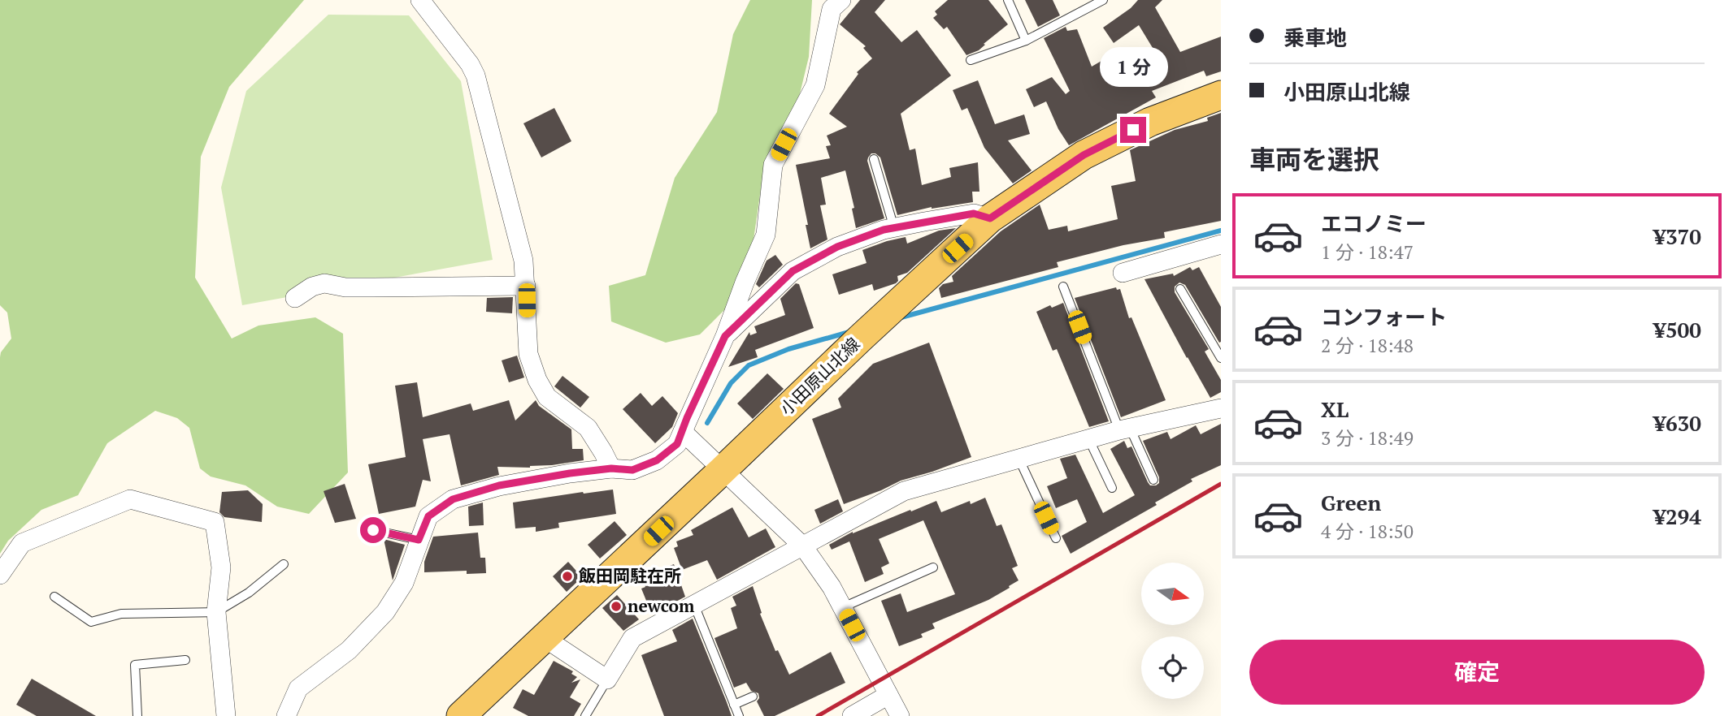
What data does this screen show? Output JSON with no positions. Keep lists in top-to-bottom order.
{
  "streets": {
    "main road": ["小田原山北線"]
  },
  "places": ["飯田岡駐在所", "newcom"],
  "north": "right",
  "page": {
    "banner": ["乗車地", "小田原山北線"],
    "bubble": "1 分",
    "heading": "車両を選択",
    "list": [
      {
        "name": "エコノミー",
        "note": "1 分 · 18:47",
        "value": "¥370"
      },
      {
        "name": "コンフォート",
        "note": "2 分 · 18:48",
        "value": "¥500"
      },
      {
        "name": "XL",
        "note": "3 分 · 18:49",
        "value": "¥630"
      },
      {
        "name": "Green",
        "note": "4 分 · 18:50",
        "value": "¥294"
      }
    ],
    "buttons": "確定"
  }
}
